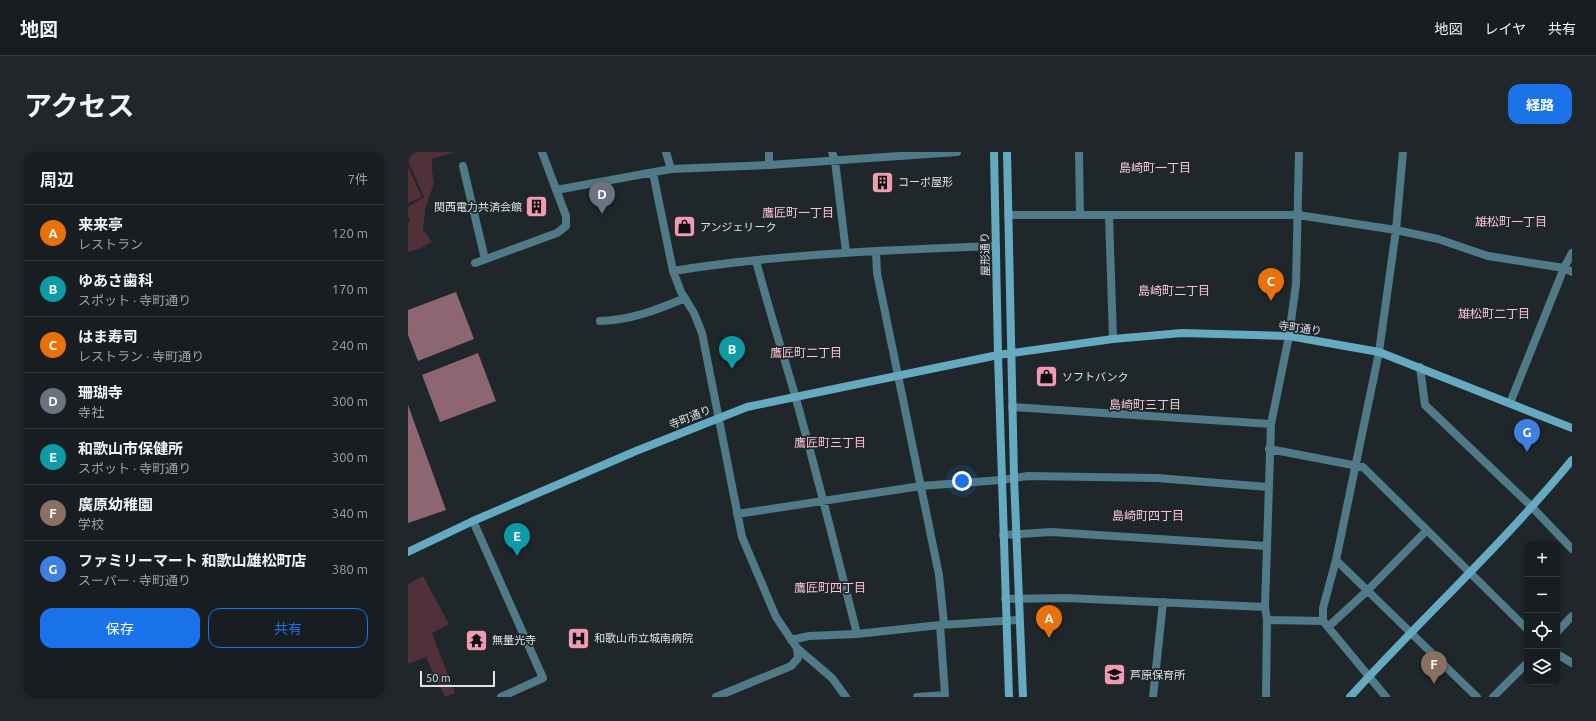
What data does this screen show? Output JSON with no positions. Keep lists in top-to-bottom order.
{
  "streets": {
    "street": ["屋形通り", "寺町通り"]
  },
  "crossings": [
    ["屋形通り", "寺町通り"]
  ],
  "districts": [
    "島崎町一丁目",
    "鷹匠町一丁目",
    "雄松町一丁目",
    "島崎町二丁目",
    "雄松町二丁目",
    "鷹匠町二丁目",
    "島崎町三丁目",
    "鷹匠町三丁目",
    "島崎町四丁目",
    "鷹匠町四丁目"
  ],
  "places": {
    "building": ["コーポ屋形", "関西電力共済会館"],
    "shop": ["アンジェリーク", "ソフトバンク"],
    "hospital": ["和歌山市立城南病院"],
    "temple": ["無量光寺"],
    "school or university": ["芦原保育所"]
  },
  "scale_bar": "50 m",
  "page": {
    "header": "地図",
    "nav": ["地図", "レイヤ", "共有"],
    "title": "アクセス",
    "buttons": [
      "経路",
      ["保存", "共有"]
    ],
    "heading": ["周辺", "7件"],
    "pins": [
      "D",
      "C",
      "B",
      "G",
      "E",
      "A",
      "F"
    ],
    "list": [
      {
        "mark": "A",
        "name": "来来亭",
        "note": "レストラン",
        "value": "120 m"
      },
      {
        "mark": "B",
        "name": "ゆあさ歯科",
        "note": "スポット · 寺町通り",
        "value": "170 m"
      },
      {
        "mark": "C",
        "name": "はま寿司",
        "note": "レストラン · 寺町通り",
        "value": "240 m"
      },
      {
        "mark": "D",
        "name": "珊瑚寺",
        "note": "寺社",
        "value": "300 m"
      },
      {
        "mark": "E",
        "name": "和歌山市保健所",
        "note": "スポット · 寺町通り",
        "value": "300 m"
      },
      {
        "mark": "F",
        "name": "廣原幼稚園",
        "note": "学校",
        "value": "340 m"
      },
      {
        "mark": "G",
        "name": "ファミリーマート 和歌山雄松町店",
        "note": "スーパー · 寺町通り",
        "value": "380 m"
      }
    ],
    "map_buttons": ["+", "−"],
    "scale": "50 m"
  }
}
